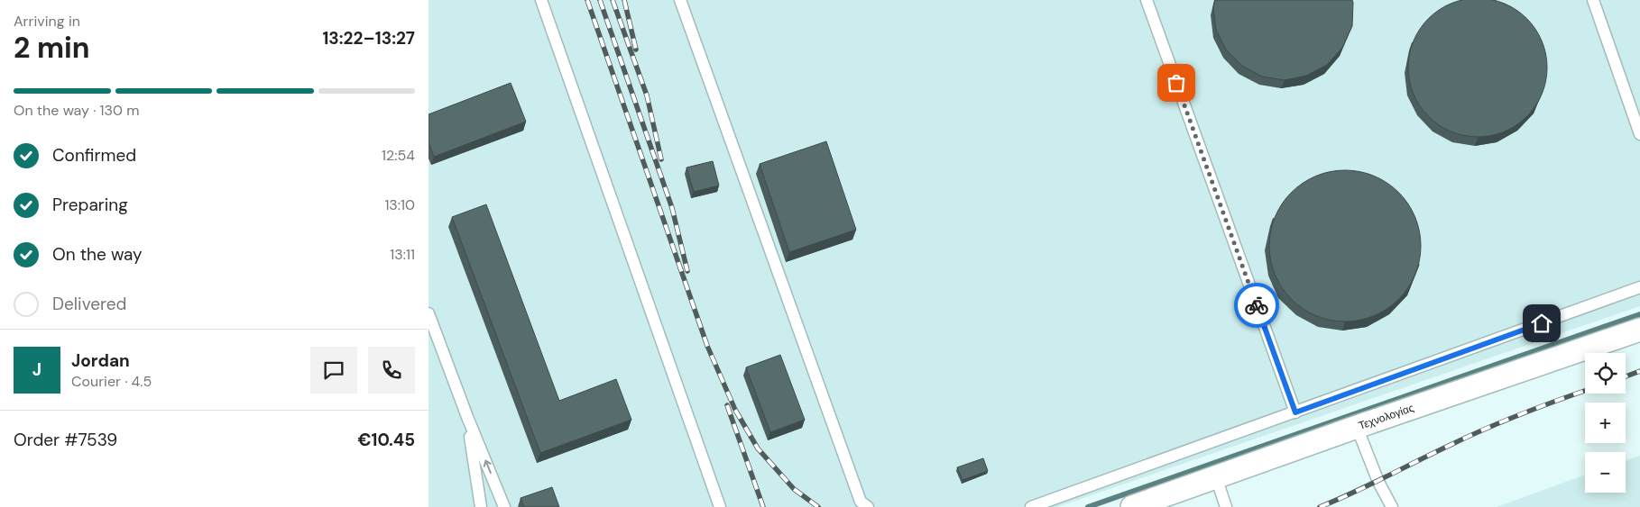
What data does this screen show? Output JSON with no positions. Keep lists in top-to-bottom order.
{
  "streets": {
    "street": ["Τεχνολογίας"]
  },
  "page": {
    "heading": ["2 min", "Arriving in", "13:22–13:27"],
    "panel": [
      "Jordan",
      "Courier · 4.5",
      "Order #7539",
      "€10.45"
    ],
    "bar": "On the way · 130 m",
    "list": [
      ["Confirmed", "12:54"],
      ["Preparing", "13:10"],
      ["On the way", "13:11"],
      "Delivered"
    ],
    "round": "J",
    "map_buttons": ["+", "−"]
  }
}
